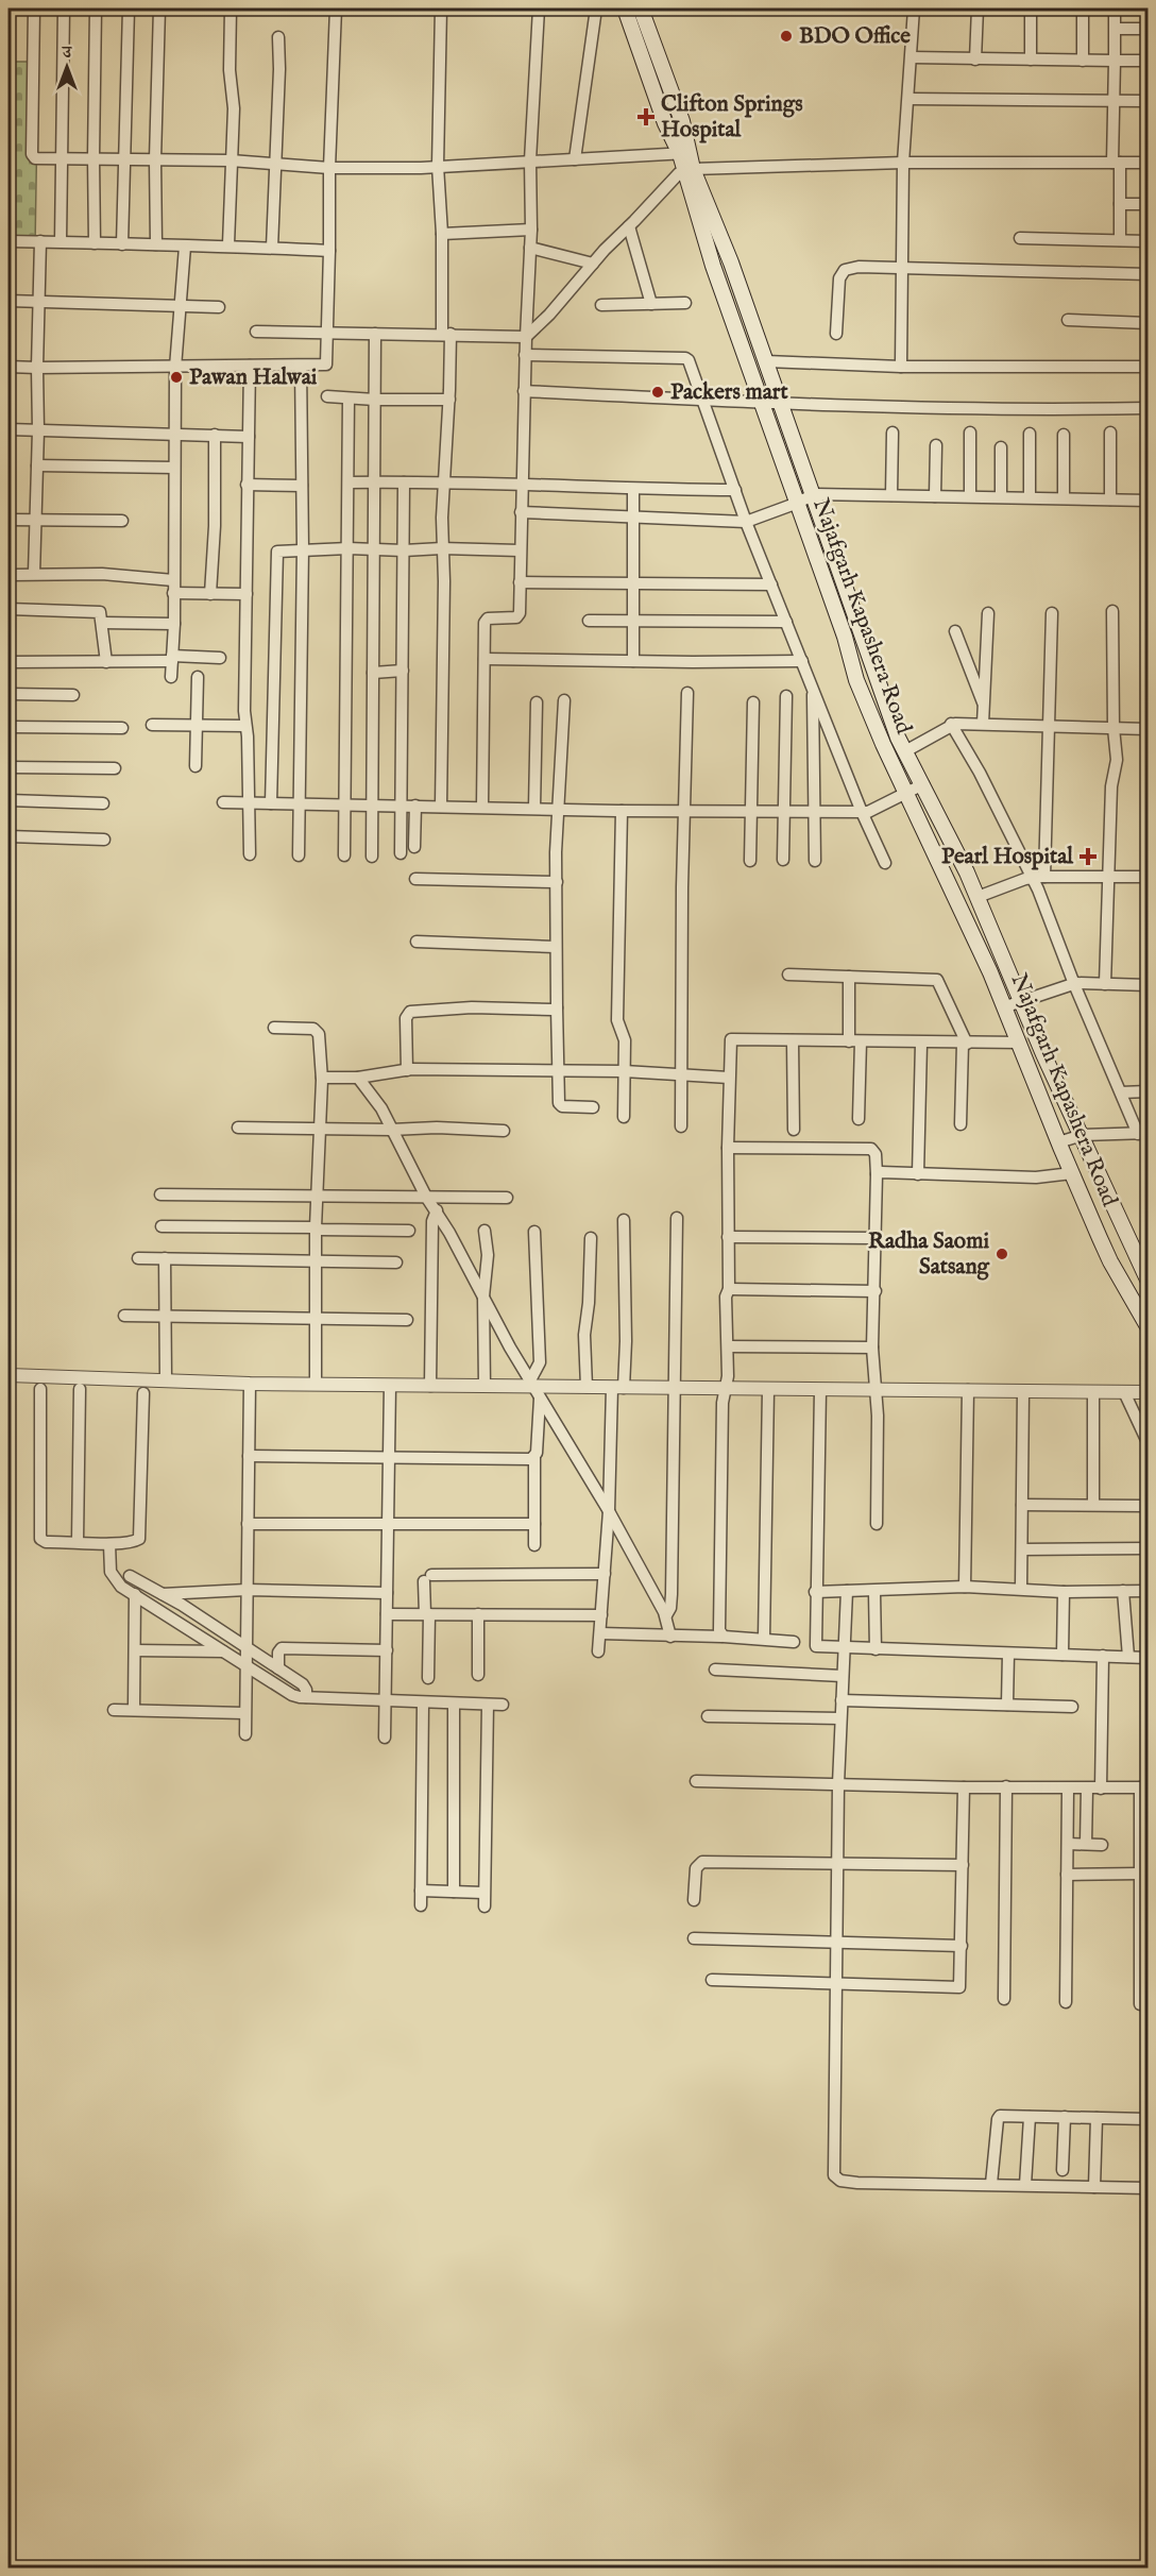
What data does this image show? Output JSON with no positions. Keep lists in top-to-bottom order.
{
  "streets": {
    "main road": ["Najafgarh Kapashera Road"]
  },
  "places": {
    "other": [
      "BDO Office",
      "Pawan Halwai",
      "Packers mart",
      "Radha Saomi Satsang"
    ],
    "health": ["Clifton Springs Hospital", "Pearl Hospital"]
  },
  "north": "top"
}
